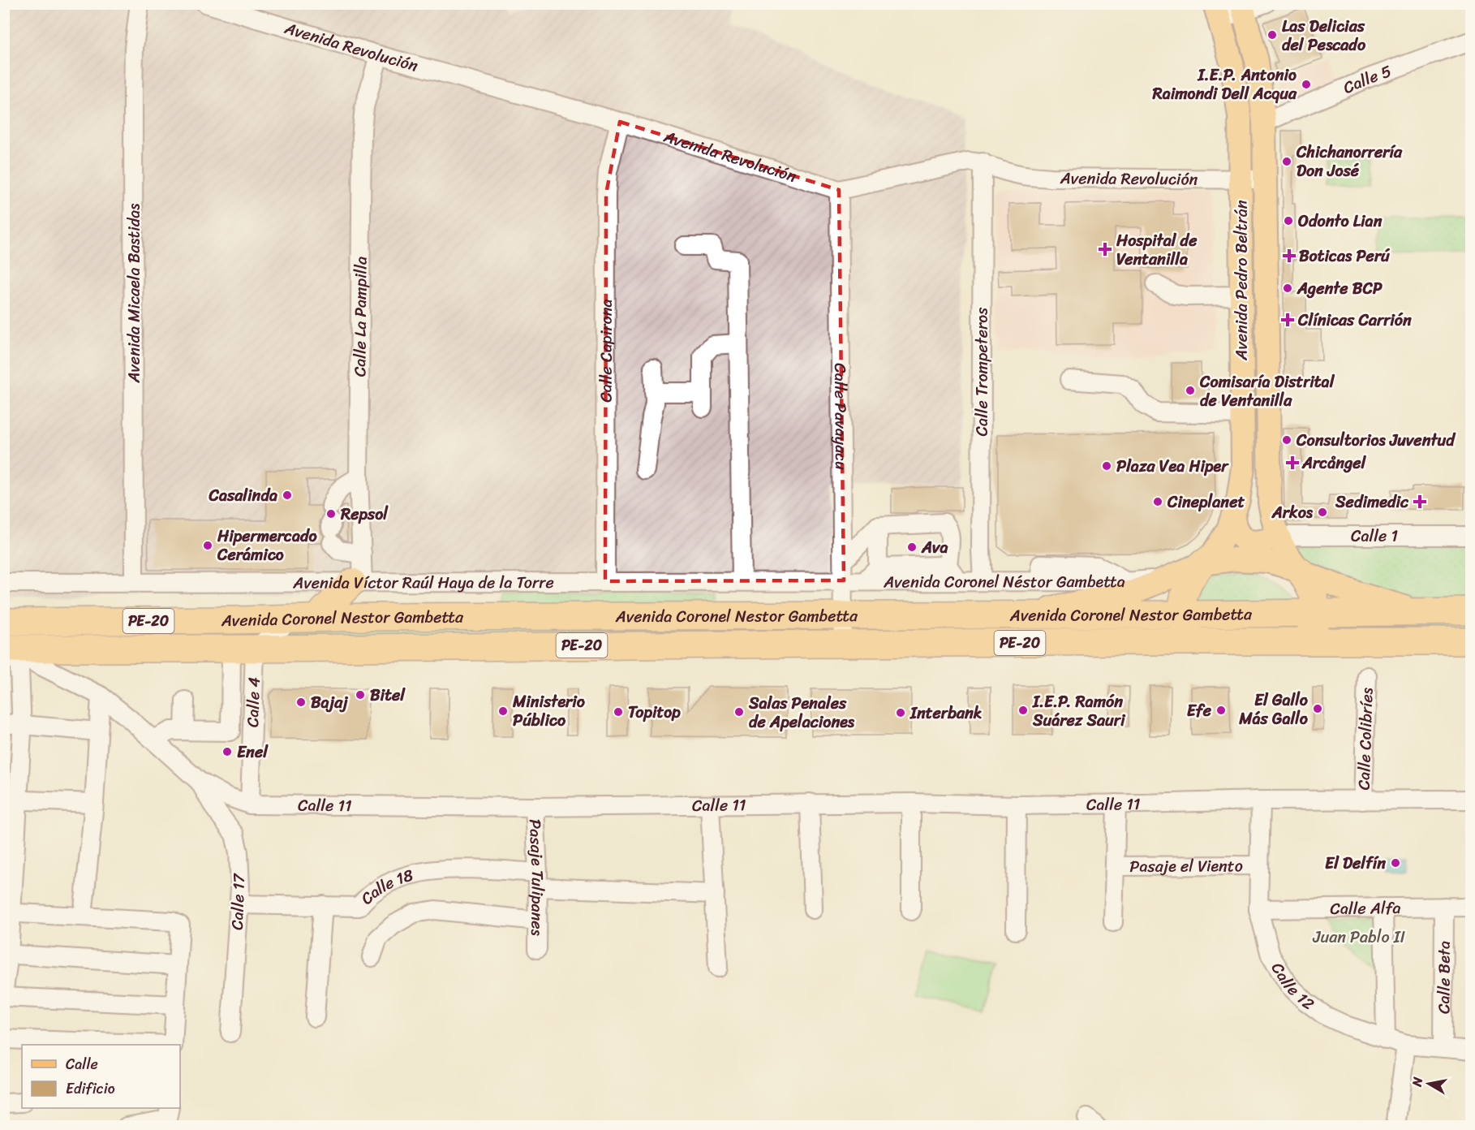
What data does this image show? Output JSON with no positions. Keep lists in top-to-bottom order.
{
  "streets": {
    "highway": ["Avenida Coronel Nestor Gambetta", "PE-20"],
    "main road": ["Avenida Pedro Beltrán"],
    "street": [
      "Avenida Revolución",
      "Calle 5",
      "Avenida Micaela Bastidas",
      "Calle La Pampilla",
      "Calle Capirona",
      "Calle Trompeteros",
      "Calle Pavayacu",
      "Calle 1",
      "Avenida Víctor Raúl Haya de la Torre",
      "Avenida Coronel Néstor Gambetta",
      "Calle 4",
      "Calle Colibríes",
      "Calle 11",
      "Pasaje el Viento",
      "Pasaje Tulipanes",
      "Calle 18",
      "Calle 17",
      "Calle Alfa",
      "Calle Beta",
      "Calle 12"
    ]
  },
  "crossings": [
    ["Avenida Revolución", "Avenida Pedro Beltrán"],
    ["Avenida Revolución", "Calle La Pampilla"],
    ["Avenida Revolución", "Calle Capirona"],
    ["Avenida Revolución", "Calle Trompeteros"],
    ["Avenida Revolución", "Calle Pavayacu"],
    ["Calle 5", "Avenida Pedro Beltrán"],
    ["Avenida Pedro Beltrán", "Calle 1"],
    ["Avenida Pedro Beltrán", "Avenida Coronel Néstor Gambetta"],
    ["Avenida Pedro Beltrán", "Avenida Coronel Nestor Gambetta"],
    ["Avenida Micaela Bastidas", "Avenida Víctor Raúl Haya de la Torre"],
    ["Calle La Pampilla", "Avenida Víctor Raúl Haya de la Torre"],
    ["Calle Capirona", "Avenida Víctor Raúl Haya de la Torre"],
    ["Calle Trompeteros", "Avenida Coronel Néstor Gambetta"],
    ["Calle Pavayacu", "Avenida Víctor Raúl Haya de la Torre"],
    ["Calle Pavayacu", "Avenida Coronel Néstor Gambetta"],
    ["Calle Pavayacu", "Avenida Coronel Nestor Gambetta"],
    ["Avenida Víctor Raúl Haya de la Torre", "Avenida Coronel Néstor Gambetta"],
    ["Avenida Coronel Nestor Gambetta", "Calle 4"],
    ["Avenida Coronel Nestor Gambetta", "Calle 11"],
    ["Calle 4", "Calle 11"],
    ["Calle Colibríes", "Calle 11"],
    ["Calle 11", "Pasaje Tulipanes"],
    ["Calle 11", "Calle 17"],
    ["Calle 11", "Calle 12"],
    ["Pasaje el Viento", "Calle 12"],
    ["Pasaje Tulipanes", "Calle 18"],
    ["Calle 18", "Calle 17"],
    ["Calle Alfa", "Calle Beta"],
    ["Calle Alfa", "Calle 12"],
    ["Calle Beta", "Calle 12"]
  ],
  "parks": ["Juan Pablo II"],
  "places": {
    "other": [
      "Las Delicias del Pescado",
      "I.E.P. Antonio Raimondi Dell Acqua",
      "Chichanorrería Don José",
      "Odonto Lian",
      "Agente BCP",
      "Comisaría Distrital de Ventanilla",
      "Consultorios Juventud",
      "Plaza Vea Hiper",
      "Casalinda",
      "Cineplanet",
      "Arkos",
      "Repsol",
      "Hipermercado Cerámico",
      "Ava",
      "Bitel",
      "Bajaj",
      "El Gallo Más Gallo",
      "I.E.P. Ramón Suárez Sauri",
      "Efe",
      "Ministerio Público",
      "Topitop",
      "Salas Penales de Apelaciones",
      "Interbank",
      "Enel",
      "El Delfín"
    ],
    "health": [
      "Hospital de Ventanilla",
      "Boticas Perú",
      "Clínicas Carrión",
      "Arcångel",
      "Sedimedic"
    ]
  },
  "legend": ["Calle", "Edificio"],
  "north": "left"
}
